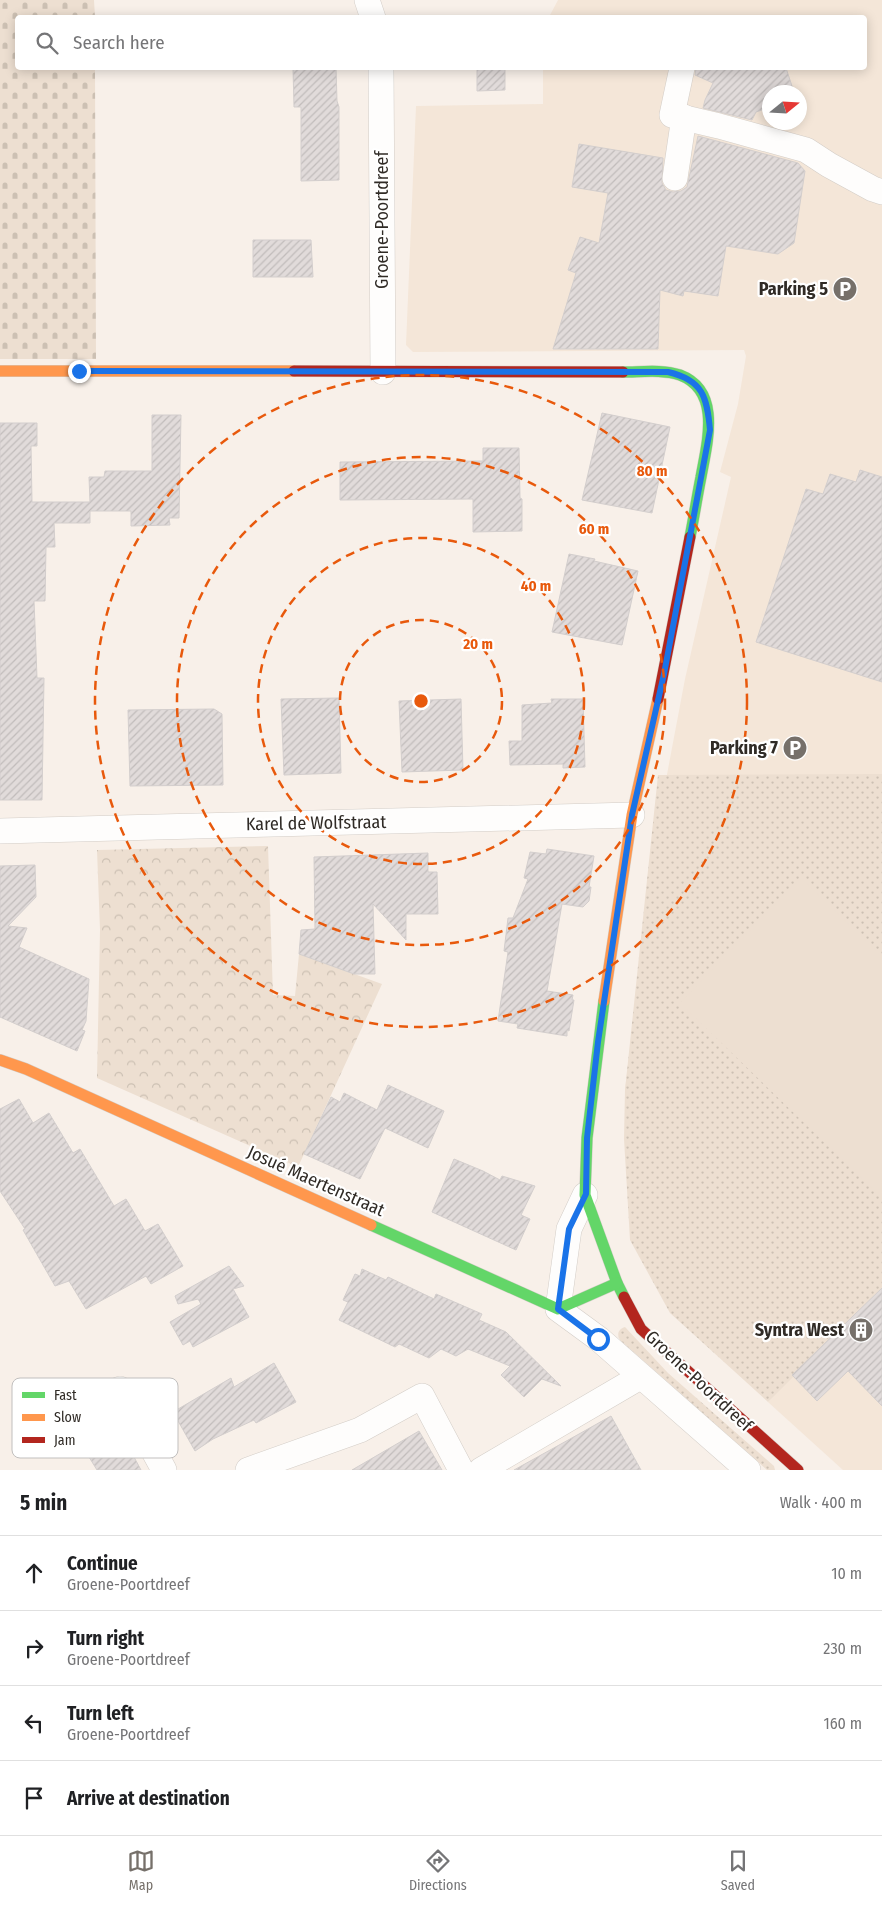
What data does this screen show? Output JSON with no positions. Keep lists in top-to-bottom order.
{
  "streets": {
    "street": ["Groene-Poortdreef", "Karel de Wolfstraat", "Josué Maertenstraat"]
  },
  "crossings": [
    ["Groene-Poortdreef", "Karel de Wolfstraat"],
    ["Groene-Poortdreef", "Josué Maertenstraat"]
  ],
  "places": {
    "parking": ["Parking 5", "Parking 7"],
    "building": ["Syntra West"]
  },
  "legend": ["Fast", "Slow", "Jam"],
  "north": "right",
  "page": {
    "search": "Search here",
    "heading": ["5 min", "Walk · 400 m"],
    "list": [
      ["Continue", "Groene-Poortdreef", "10 m"],
      ["Turn right", "Groene-Poortdreef", "230 m"],
      ["Turn left", "Groene-Poortdreef", "160 m"],
      "Arrive at destination"
    ],
    "nav": ["Map", "Directions", "Saved"]
  },
  "rings": [
    "80 m",
    "60 m",
    "40 m",
    "20 m"
  ]
}
